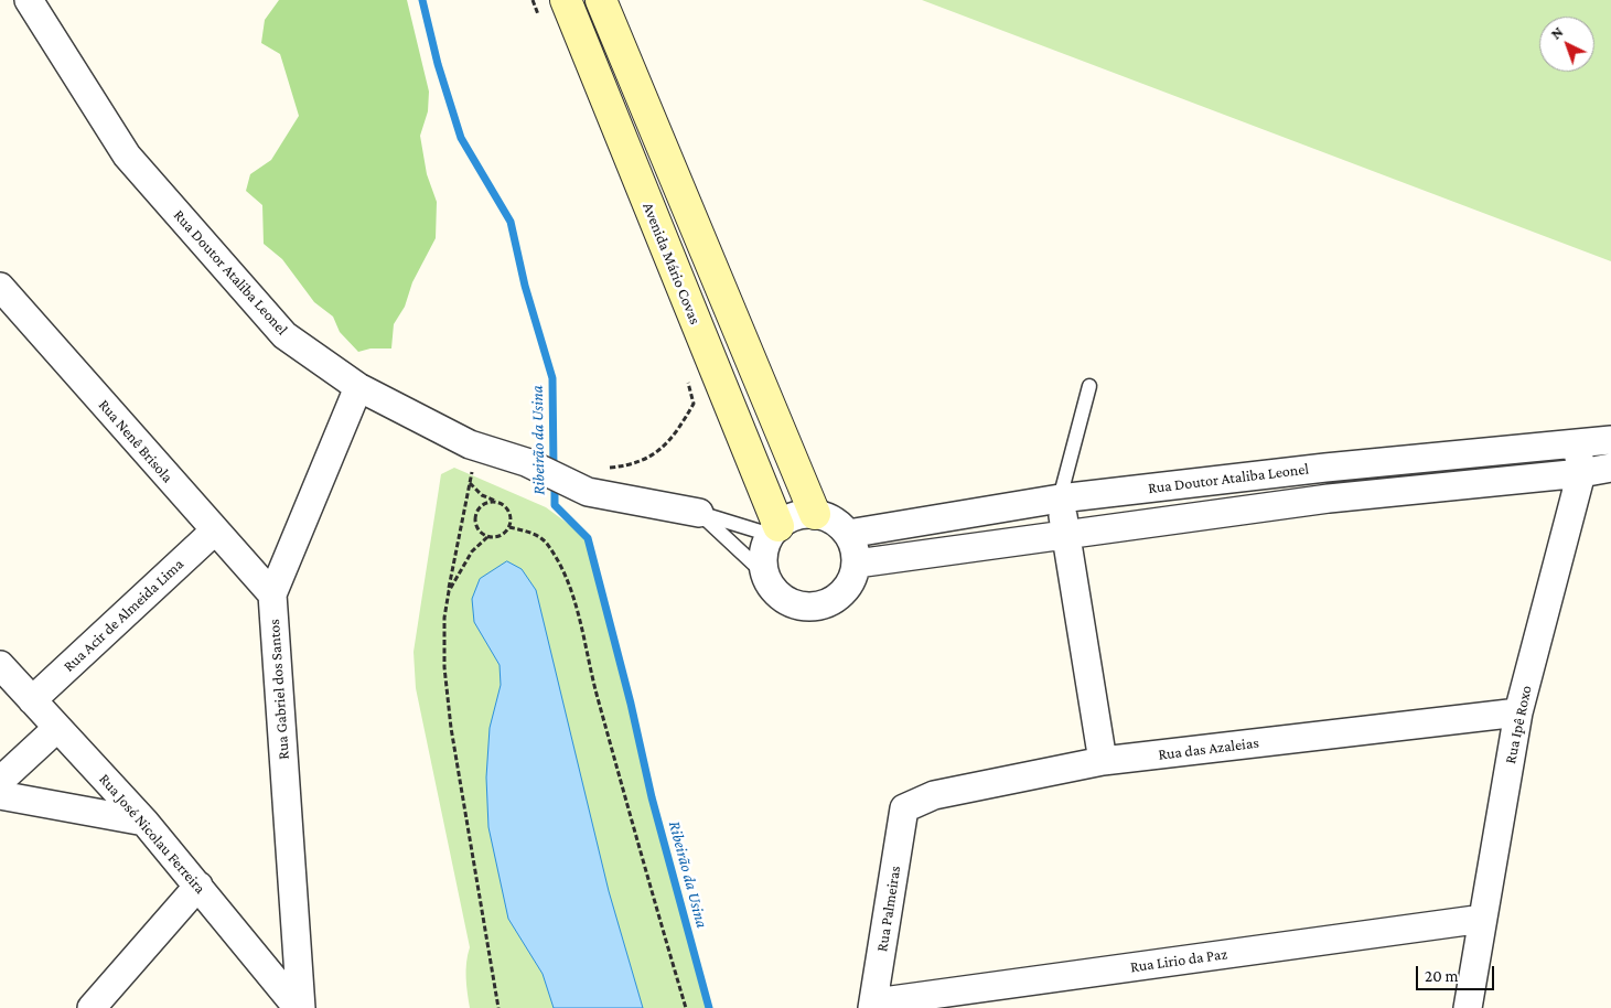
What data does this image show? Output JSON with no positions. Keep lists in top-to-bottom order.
{
  "streets": {
    "street": [
      "Avenida Mário Covas",
      "Rua Doutor Ataliba Leonel",
      "Rua Nenê Brisola",
      "Rua Acir de Almeida Lima",
      "Rua Gabriel dos Santos",
      "Rua Ipê Roxo",
      "Rua das Azaleias",
      "Rua José Nicolau Ferreira",
      "Rua Palmeiras",
      "Rua Lirio da Paz"
    ]
  },
  "crossings": [
    ["Avenida Mário Covas", "Rua Doutor Ataliba Leonel"],
    ["Rua Doutor Ataliba Leonel", "Rua Gabriel dos Santos"],
    ["Rua Doutor Ataliba Leonel", "Rua Ipê Roxo"],
    ["Rua Nenê Brisola", "Rua Acir de Almeida Lima"],
    ["Rua Nenê Brisola", "Rua Gabriel dos Santos"],
    ["Rua Acir de Almeida Lima", "Rua José Nicolau Ferreira"],
    ["Rua Gabriel dos Santos", "Rua José Nicolau Ferreira"],
    ["Rua Ipê Roxo", "Rua das Azaleias"],
    ["Rua Ipê Roxo", "Rua Lirio da Paz"],
    ["Rua das Azaleias", "Rua Palmeiras"],
    ["Rua Palmeiras", "Rua Lirio da Paz"]
  ],
  "water": ["Ribeirão da Usina"],
  "scale_bar": "20 m",
  "north": "top left"
}
